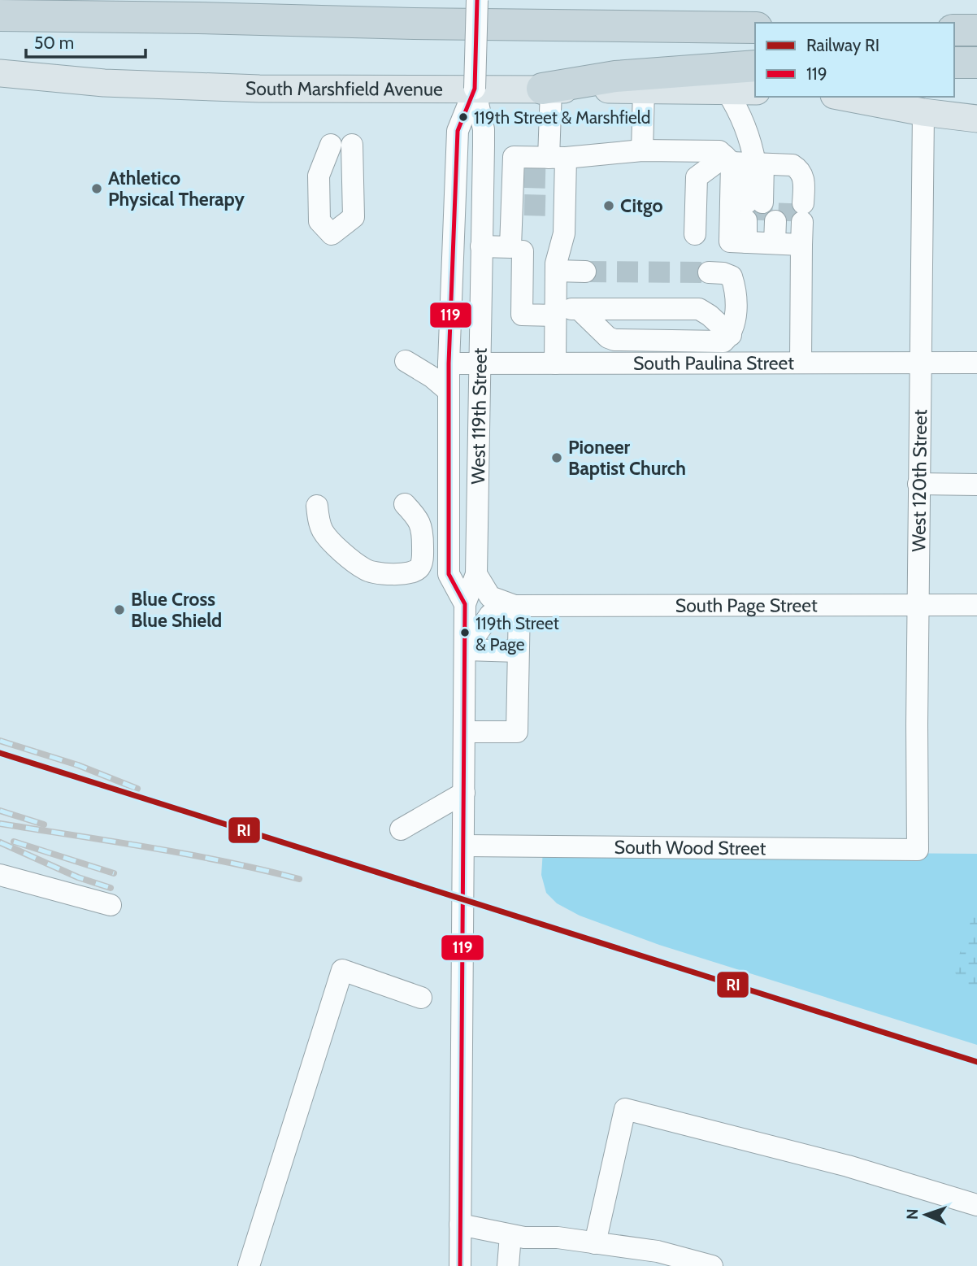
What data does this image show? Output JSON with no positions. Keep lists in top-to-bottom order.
{
  "streets": {
    "main road": ["South Marshfield Avenue"],
    "street": [
      "South Paulina Street",
      "West 119th Street",
      "West 120th Street",
      "South Page Street",
      "South Wood Street"
    ]
  },
  "crossings": [
    ["South Marshfield Avenue", "West 119th Street"],
    ["South Paulina Street", "West 119th Street"],
    ["South Paulina Street", "West 120th Street"],
    ["West 119th Street", "South Page Street"],
    ["West 119th Street", "South Wood Street"],
    ["West 120th Street", "South Page Street"],
    ["West 120th Street", "South Wood Street"]
  ],
  "places": [
    "119th Street & Marshfield",
    "Athletico Physical Therapy",
    "Citgo",
    "Pioneer Baptist Church",
    "Blue Cross Blue Shield",
    "119th Street & Page"
  ],
  "lines": ["transit line 119", "rail line RI"],
  "legend": ["Railway RI", "119"],
  "scale_bar": "50 m",
  "north": "left"
}
